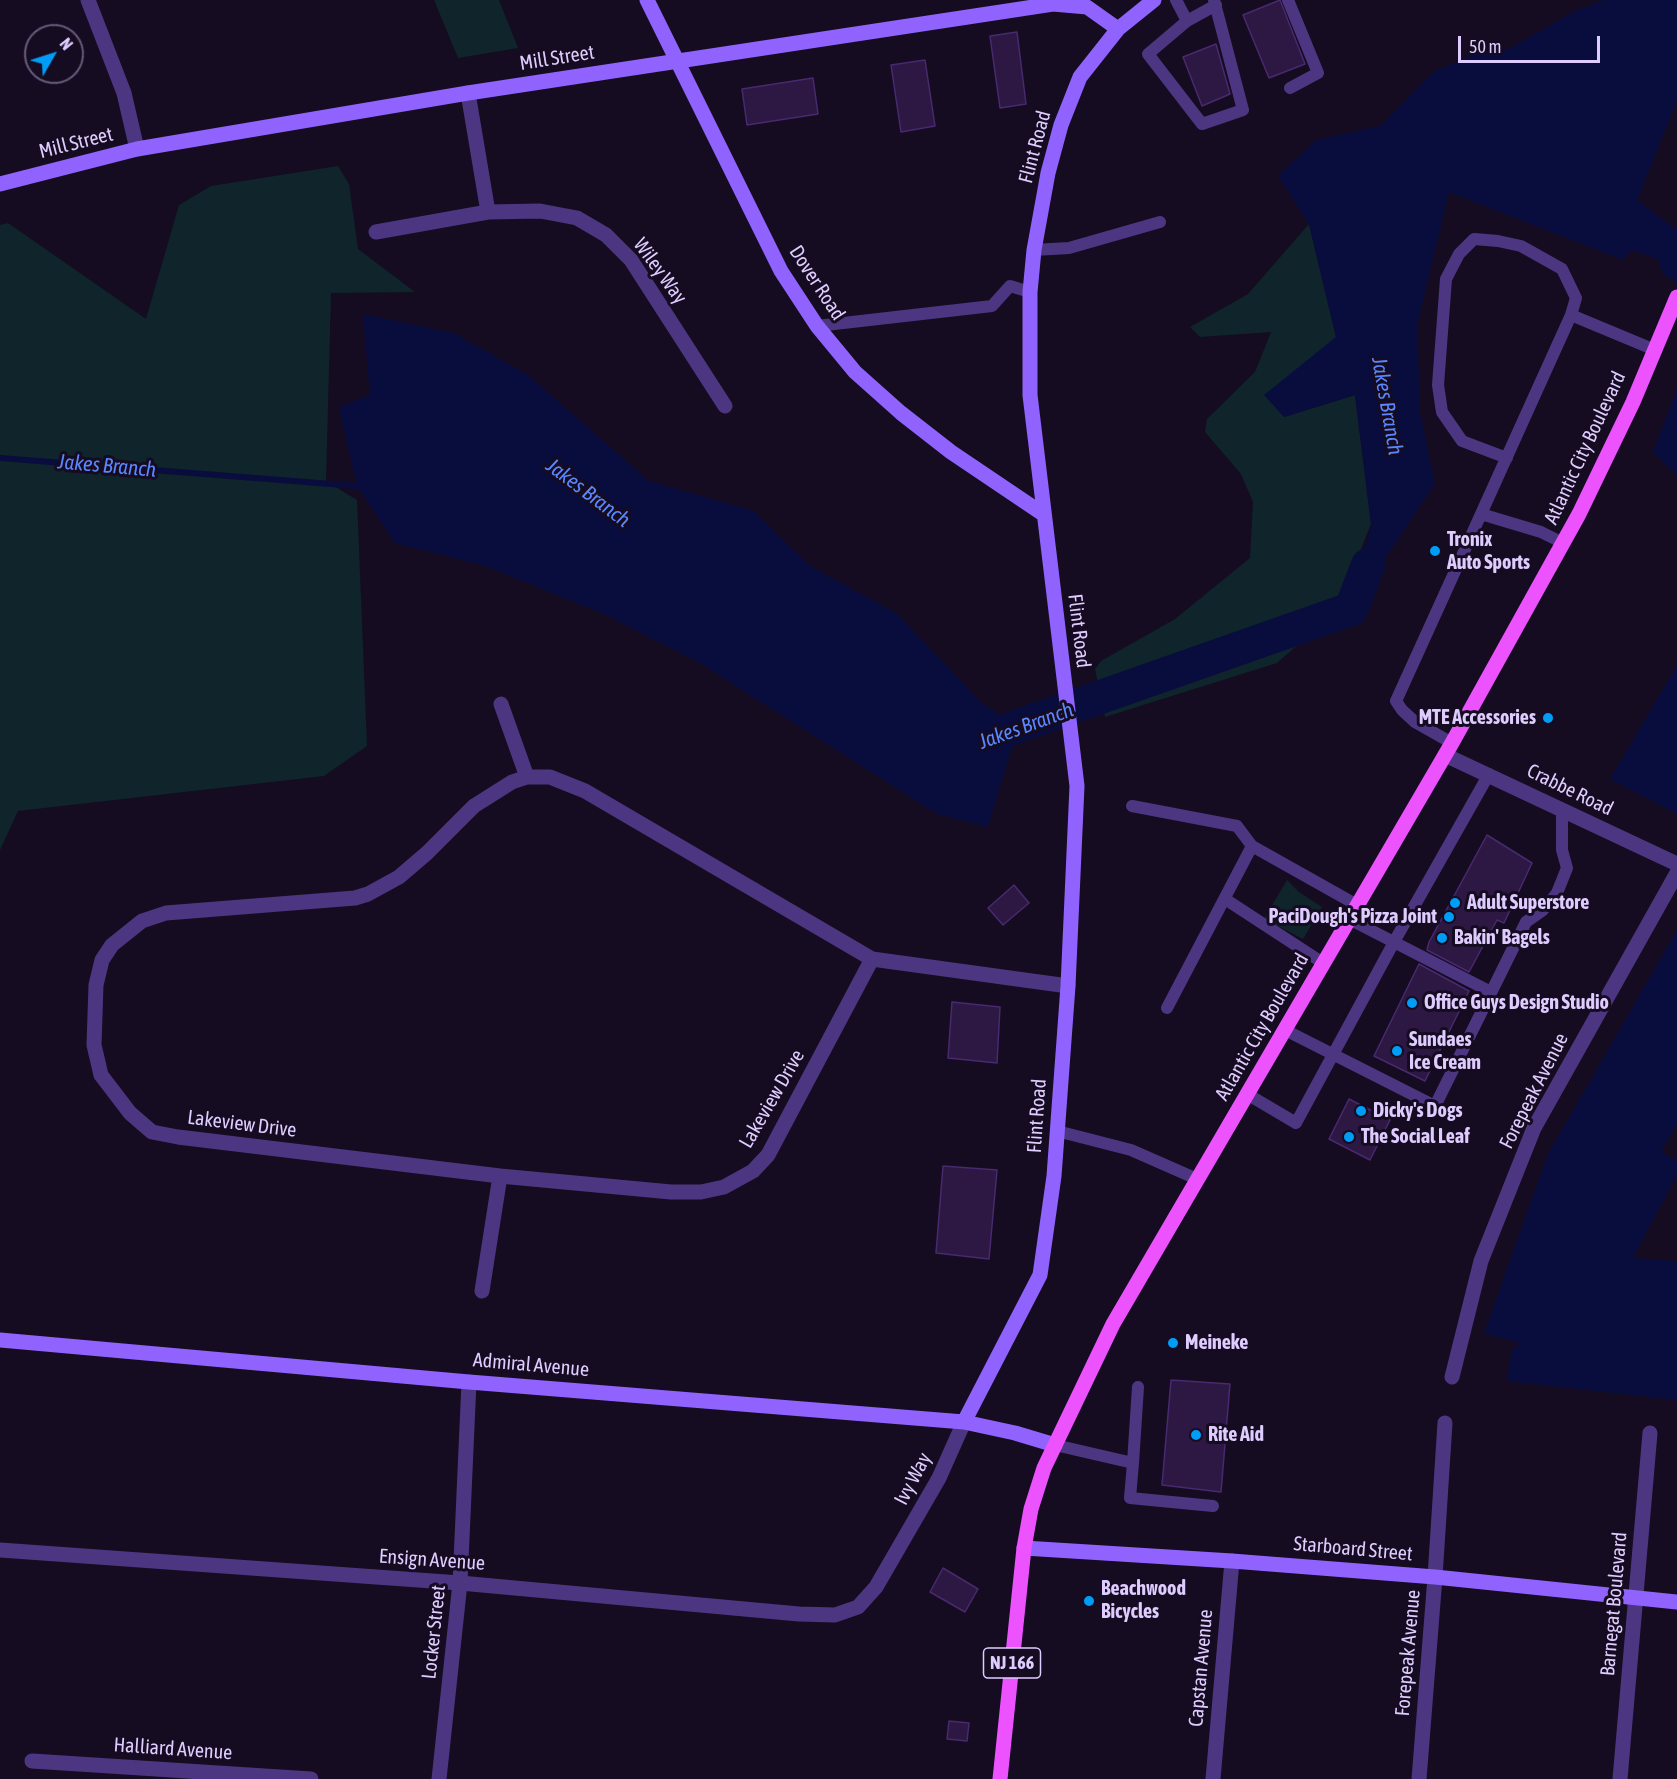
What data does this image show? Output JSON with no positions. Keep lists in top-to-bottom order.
{
  "streets": {
    "main road": ["Atlantic City Boulevard", "NJ 166"],
    "street": [
      "Mill Street",
      "Flint Road",
      "Wiley Way",
      "Dover Road",
      "Crabbe Road",
      "Forepeak Avenue",
      "Lakeview Drive",
      "Admiral Avenue",
      "Ivy Way",
      "Starboard Street",
      "Ensign Avenue",
      "Barnegat Boulevard",
      "Locker Street",
      "Capstan Avenue",
      "Halliard Avenue"
    ]
  },
  "crossings": [
    ["Mill Street", "Flint Road"],
    ["Mill Street", "Dover Road"],
    ["Flint Road", "Dover Road"],
    ["Flint Road", "Ivy Way"],
    ["Atlantic City Boulevard", "Crabbe Road"],
    ["Atlantic City Boulevard", "Admiral Avenue"],
    ["Atlantic City Boulevard", "Starboard Street"],
    ["Forepeak Avenue", "Starboard Street"],
    ["Admiral Avenue", "Ivy Way"],
    ["Admiral Avenue", "Locker Street"],
    ["Ivy Way", "Ensign Avenue"],
    ["Starboard Street", "Barnegat Boulevard"],
    ["Starboard Street", "Capstan Avenue"],
    ["Ensign Avenue", "Locker Street"]
  ],
  "water": ["Jakes Branch"],
  "places": [
    "Tronix Auto Sports",
    "MTE Accessories",
    "Adult Superstore",
    "PaciDough's Pizza Joint",
    "Bakin' Bagels",
    "Office Guys Design Studio",
    "Sundaes Ice Cream",
    "Dicky's Dogs",
    "The Social Leaf",
    "Meineke",
    "Rite Aid",
    "Beachwood Bicycles"
  ],
  "scale_bar": "50 m",
  "north": "top right"
}
